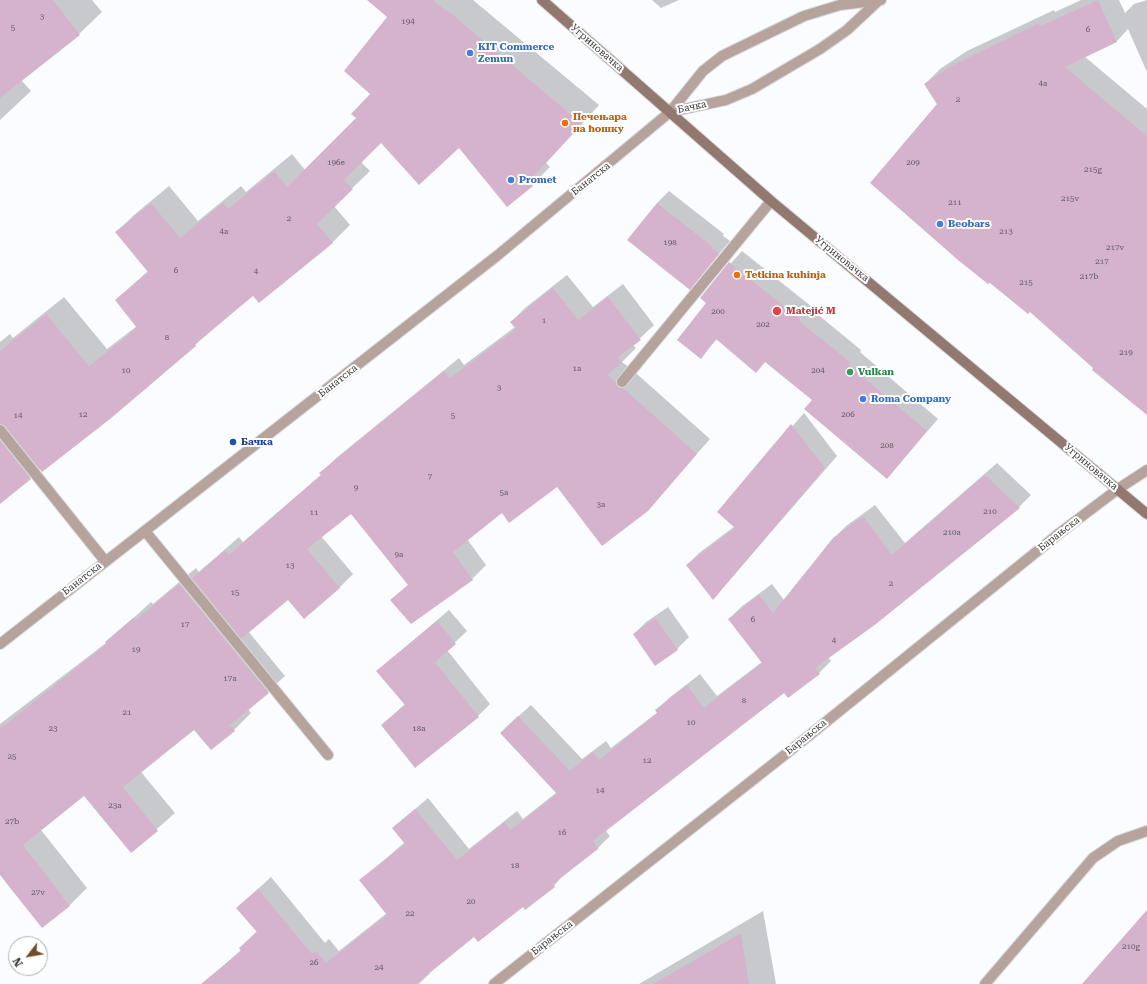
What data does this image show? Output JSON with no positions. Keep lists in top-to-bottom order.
{
  "streets": {
    "main road": ["Угриновачка"],
    "street": ["Бачка", "Банатска", "Барањска"]
  },
  "crossings": [
    ["Угриновачка", "Бачка"],
    ["Угриновачка", "Банатска"],
    ["Угриновачка", "Барањска"],
    ["Бачка", "Банатска"]
  ],
  "places": [
    "KIT Commerce Zemun",
    "Печењара на ћошку",
    "Promet",
    "Beobars",
    "Tetkina kuhinja",
    "Matejić M",
    "Vulkan",
    "Roma Company",
    "Бачка"
  ],
  "house_numbers": [
    "3",
    "194",
    "5",
    "6",
    "4a",
    "2",
    "196e",
    "209",
    "215g",
    "215v",
    "211",
    "2",
    "4a",
    "213",
    "198",
    "217v",
    "217",
    "6",
    "4",
    "217b",
    "215",
    "200",
    "1",
    "202",
    "8",
    "219",
    "1a",
    "10",
    "204",
    "3",
    "12",
    "206",
    "14",
    "5",
    "208",
    "7",
    "9",
    "5a",
    "3a",
    "210",
    "11",
    "210a",
    "9a",
    "13",
    "2",
    "15",
    "6",
    "17",
    "4",
    "19",
    "17a",
    "8",
    "21",
    "10",
    "23",
    "18a",
    "25",
    "12",
    "14",
    "23a",
    "27b",
    "16",
    "18",
    "27v",
    "20",
    "22",
    "210g",
    "26",
    "24"
  ],
  "north": "bottom left"
}
